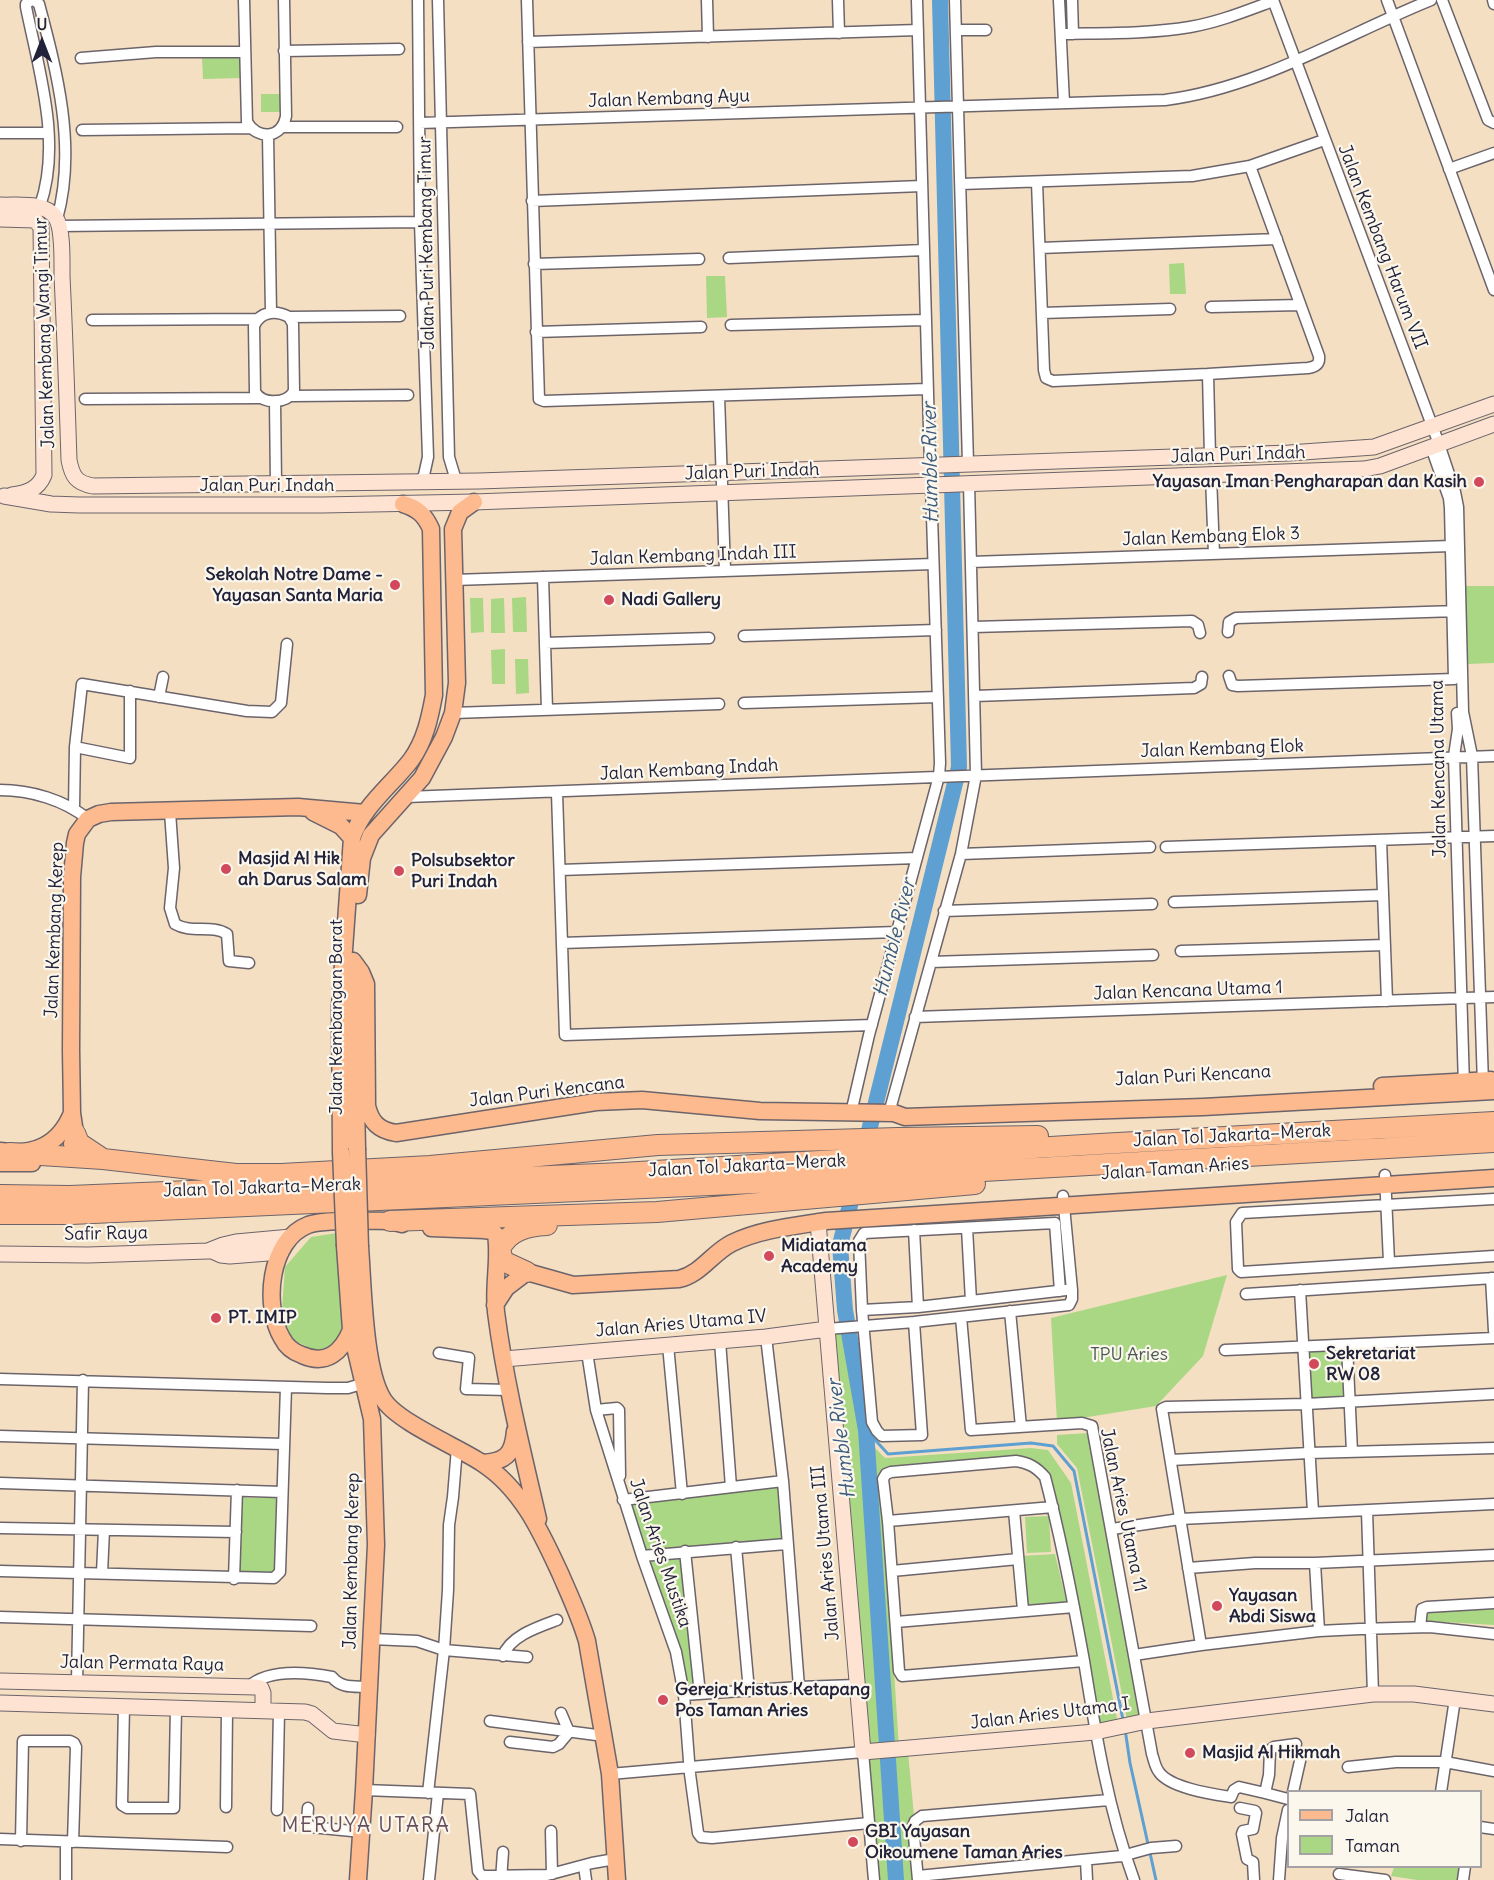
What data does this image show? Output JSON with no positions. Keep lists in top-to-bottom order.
{
  "streets": {
    "highway": ["Jalan Tol Jakarta–Merak"],
    "main road": [
      "Jalan Kembang Wangi Timur",
      "Jalan Puri Indah",
      "Jalan Kembang Kerep",
      "Jalan Kembangan Barat",
      "Jalan Puri Kencana",
      "Jalan Taman Aries",
      "Safir Raya",
      "Jalan Aries Utama IV",
      "Jalan Aries Utama III",
      "Jalan Permata Raya",
      "Jalan Aries Utama I"
    ],
    "street": [
      "Jalan Kembang Ayu",
      "Jalan Puri Kembang Timur",
      "Jalan Kembang Harum VII",
      "Jalan Kembang Elok 3",
      "Jalan Kembang Indah III",
      "Jalan Kembang Elok",
      "Jalan Kencana Utama",
      "Jalan Kembang Indah",
      "Jalan Kencana Utama 1",
      "Jalan Aries Utama 11",
      "Jalan Aries Mustika"
    ]
  },
  "crossings": [
    ["Jalan Kembang Ayu", "Jalan Puri Kembang Timur"],
    ["Jalan Kembang Ayu", "Jalan Kembang Harum VII"],
    ["Jalan Puri Kembang Timur", "Jalan Puri Indah"],
    ["Jalan Kembang Harum VII", "Jalan Puri Indah"],
    ["Jalan Kembang Wangi Timur", "Jalan Puri Indah"],
    ["Jalan Puri Indah", "Jalan Kembangan Barat"],
    ["Jalan Kembang Indah III", "Jalan Kembangan Barat"],
    ["Jalan Kembang Elok", "Jalan Kencana Utama"],
    ["Jalan Kembang Elok", "Jalan Kembang Indah"],
    ["Jalan Kencana Utama", "Jalan Kencana Utama 1"],
    ["Jalan Kencana Utama", "Jalan Puri Kencana"],
    ["Jalan Kembang Indah", "Jalan Kembangan Barat"],
    ["Jalan Kembang Kerep", "Jalan Kembangan Barat"],
    ["Jalan Kembangan Barat", "Jalan Puri Kencana"],
    ["Jalan Taman Aries", "Jalan Aries Utama III"],
    ["Jalan Aries Utama IV", "Jalan Aries Utama 11"],
    ["Jalan Aries Utama IV", "Jalan Aries Mustika"],
    ["Jalan Aries Utama IV", "Jalan Aries Utama III"],
    ["Jalan Aries Utama 11", "Jalan Aries Utama I"],
    ["Jalan Aries Mustika", "Jalan Aries Utama III"],
    ["Jalan Aries Mustika", "Jalan Aries Utama I"],
    ["Jalan Aries Utama III", "Jalan Aries Utama I"]
  ],
  "districts": ["MERUYA UTARA"],
  "water": ["Humble River"],
  "parks": ["TPU Aries"],
  "places": [
    "Yayasan Iman Pengharapan dan Kasih",
    "Sekolah Notre Dame - Yayasan Santa Maria",
    "Nadi Gallery",
    "Masjid Al Hik ah Darus Salam",
    "Polsubsektor Puri Indah",
    "Midiatama Academy",
    "PT. IMIP",
    "Sekretariat RW 08",
    "Yayasan Abdi Siswa",
    "Gereja Kristus Ketapang Pos Taman Aries",
    "Masjid Al Hikmah",
    "GBI Yayasan Oikoumene Taman Aries"
  ],
  "legend": ["Jalan", "Taman"],
  "north": "top"
}
